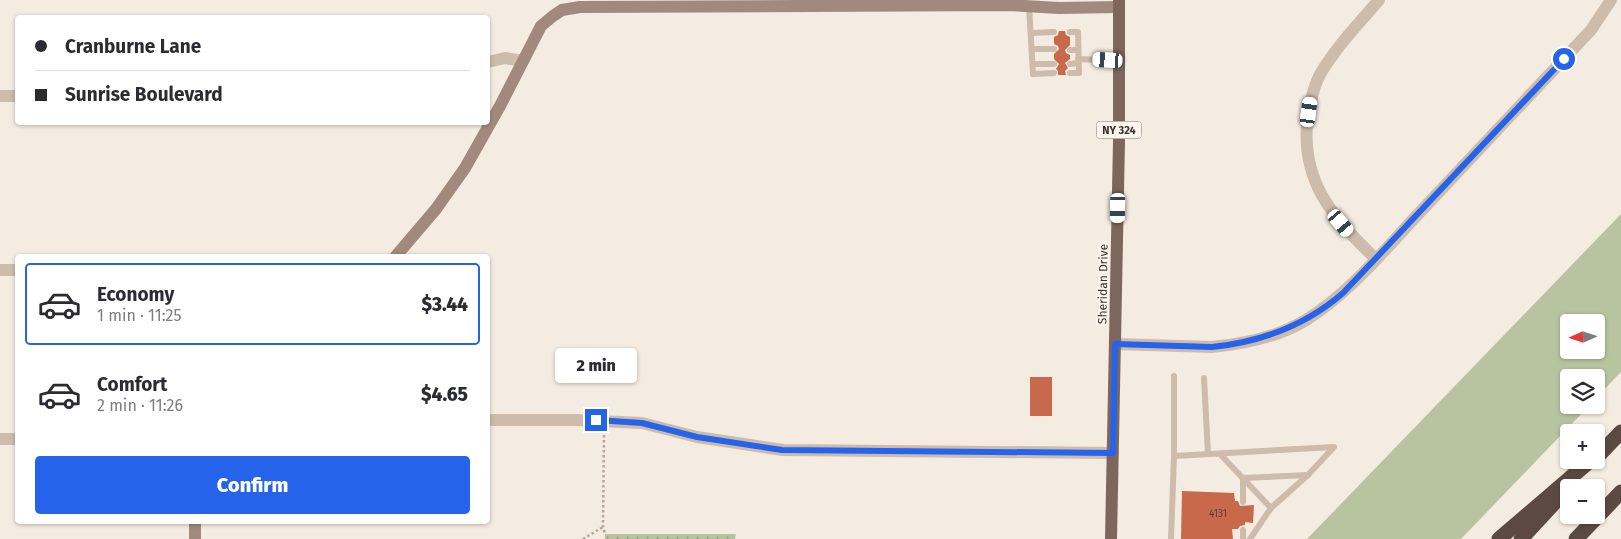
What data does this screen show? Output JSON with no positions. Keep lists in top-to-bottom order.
{
  "streets": {
    "main road": ["NY 324", "Sheridan Drive"]
  },
  "house_numbers": ["4131"],
  "north": "left",
  "page": {
    "banner": ["Cranburne Lane", "Sunrise Boulevard"],
    "list": [
      {
        "name": "Economy",
        "note": "1 min · 11:25",
        "value": "$3.44"
      },
      {
        "name": "Comfort",
        "note": "2 min · 11:26",
        "value": "$4.65"
      }
    ],
    "map_buttons": ["+", "−"],
    "bubble": "2 min",
    "buttons": "Confirm"
  }
}
